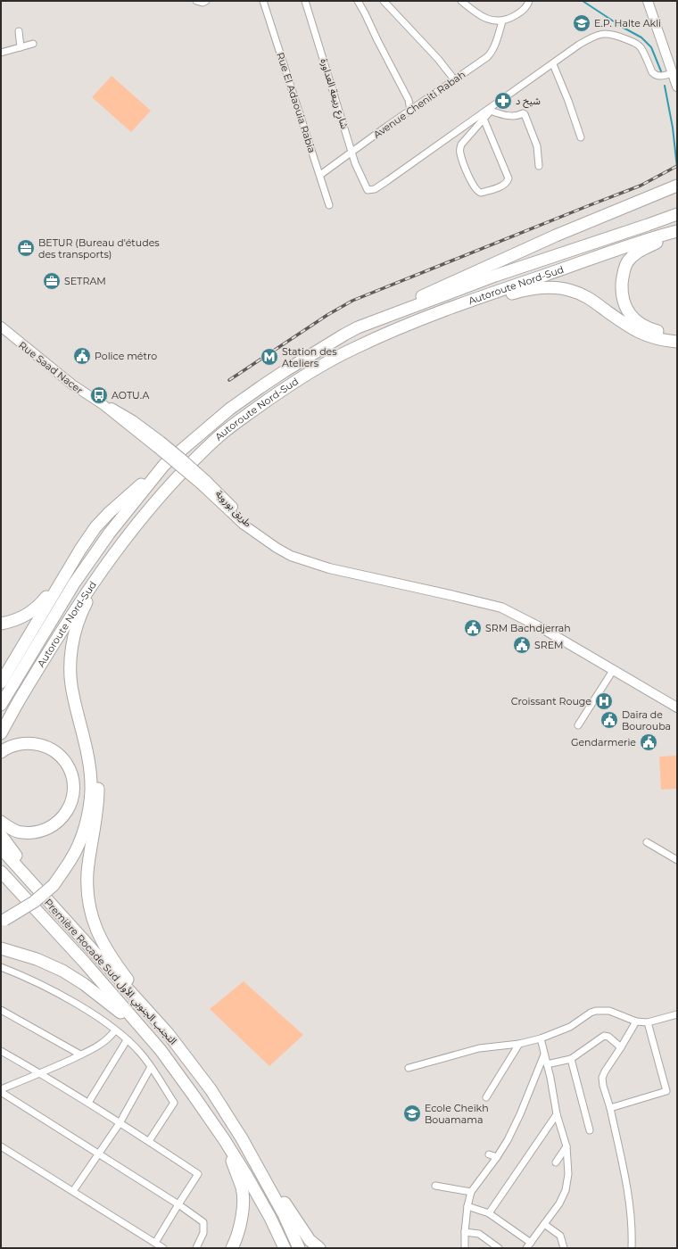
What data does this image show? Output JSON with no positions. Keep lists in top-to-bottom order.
{
  "streets": {
    "highway": ["Autoroute Nord-Sud", "Première Rocade Sud التجنب الجنوبي الأول"],
    "main road": ["Rue Saad Nacer", "طريق بوروبة"],
    "street": ["شارع ربيعة العداورة", "Rue El Adaouia Rabia", "Avenue Cheniti Rabah"]
  },
  "crossings": [
    ["شارع ربيعة العداورة", "Avenue Cheniti Rabah"],
    ["Rue El Adaouia Rabia", "Avenue Cheniti Rabah"],
    ["Rue Saad Nacer", "طريق بوروبة"]
  ],
  "places": {
    "school or university": ["E.P. Halte Akli", "Ecole Cheikh Bouamama"],
    "pharmacy": ["شيخ د"],
    "office": ["BETUR (Bureau d'études des transports)", "SETRAM"],
    "public building": [
      "Police métro",
      "SRM Bachdjerrah",
      "SREM",
      "Daïra de Bourouba",
      "Gendarmerie"
    ],
    "metro station": ["Station des Ateliers"],
    "bus stop": ["AOTU.A"],
    "hospital": ["Croissant Rouge"]
  }
}
